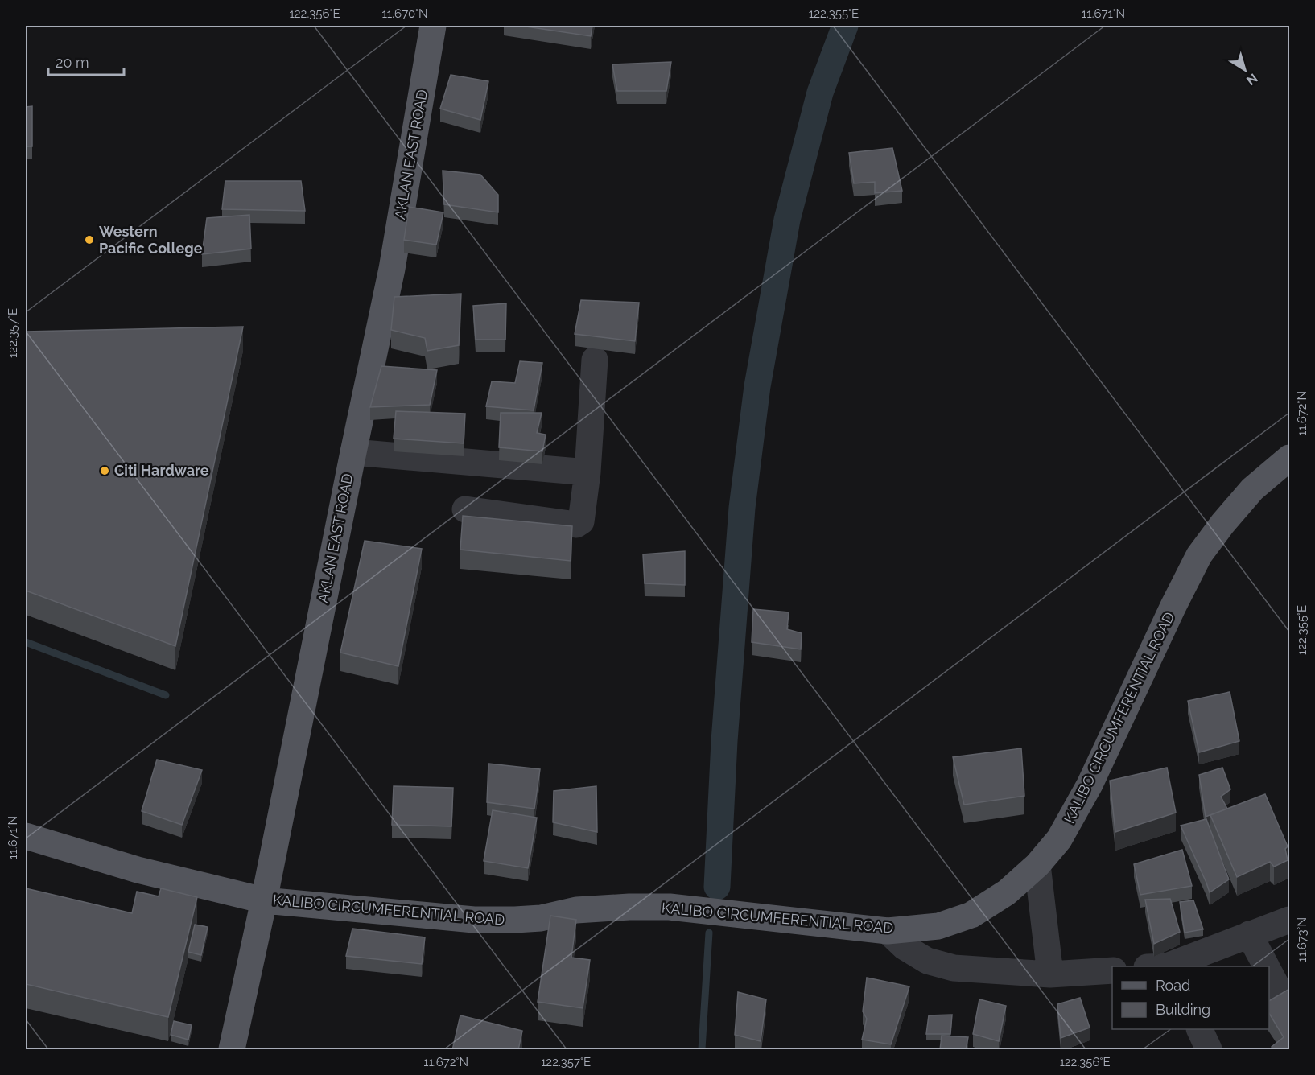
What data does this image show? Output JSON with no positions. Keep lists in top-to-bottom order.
{
  "streets": {
    "main road": ["AKLAN EAST ROAD", "KALIBO CIRCUMFERENTIAL ROAD"]
  },
  "crossings": [
    ["AKLAN EAST ROAD", "KALIBO CIRCUMFERENTIAL ROAD"]
  ],
  "places": ["Western Pacific College", "Citi Hardware"],
  "legend": ["Road", "Building"],
  "scale_bar": "20 m",
  "north": "bottom right",
  "coordinates": [
    "122.356°E",
    "11.670°N",
    "122.355°E",
    "11.671°N",
    "122.357°E",
    "11.672°N",
    "11.673°N"
  ]
}
